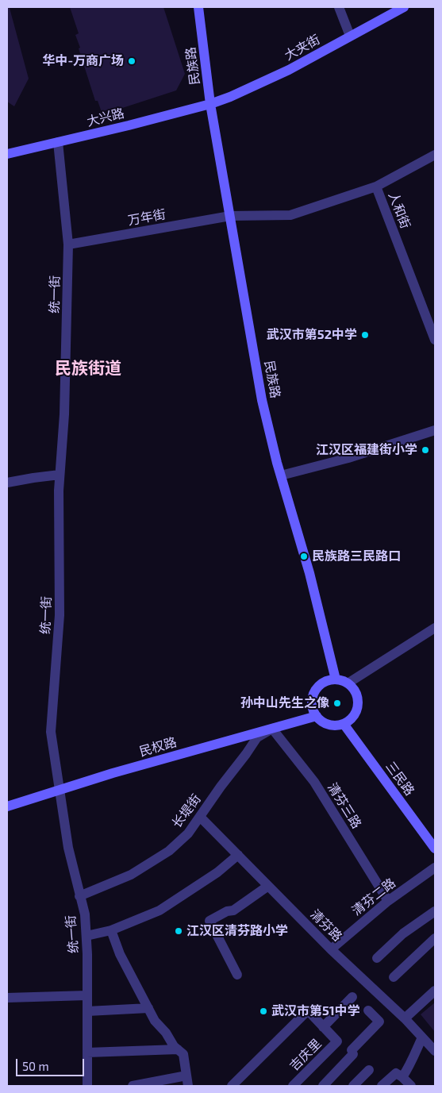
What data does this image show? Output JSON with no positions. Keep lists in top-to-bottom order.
{
  "streets": {
    "street": [
      "大夹街",
      "民族路",
      "大兴路",
      "人和街",
      "万年街",
      "统一街",
      "民权路",
      "三民路",
      "清芬三路",
      "长堤街",
      "清芬二路",
      "清芬路",
      "吉庆里"
    ]
  },
  "crossings": [
    ["大夹街", "民族路"],
    ["大夹街", "大兴路"],
    ["民族路", "大兴路"],
    ["民族路", "人和街"],
    ["民族路", "万年街"],
    ["民族路", "民权路"],
    ["民族路", "三民路"],
    ["大兴路", "统一街"],
    ["人和街", "万年街"],
    ["万年街", "统一街"],
    ["统一街", "民权路"],
    ["统一街", "长堤街"],
    ["民权路", "三民路"],
    ["民权路", "清芬三路"],
    ["民权路", "长堤街"],
    ["清芬三路", "长堤街"],
    ["清芬三路", "清芬二路"],
    ["长堤街", "清芬路"],
    ["清芬二路", "清芬路"]
  ],
  "districts": ["民族街道"],
  "places": [
    "华中-万商广场",
    "武汉市第52中学",
    "江汉区福建街小学",
    "民族路三民路口",
    "孙中山先生之像",
    "江汉区清芬路小学",
    "武汉市第51中学"
  ],
  "scale_bar": "50 m"
}
